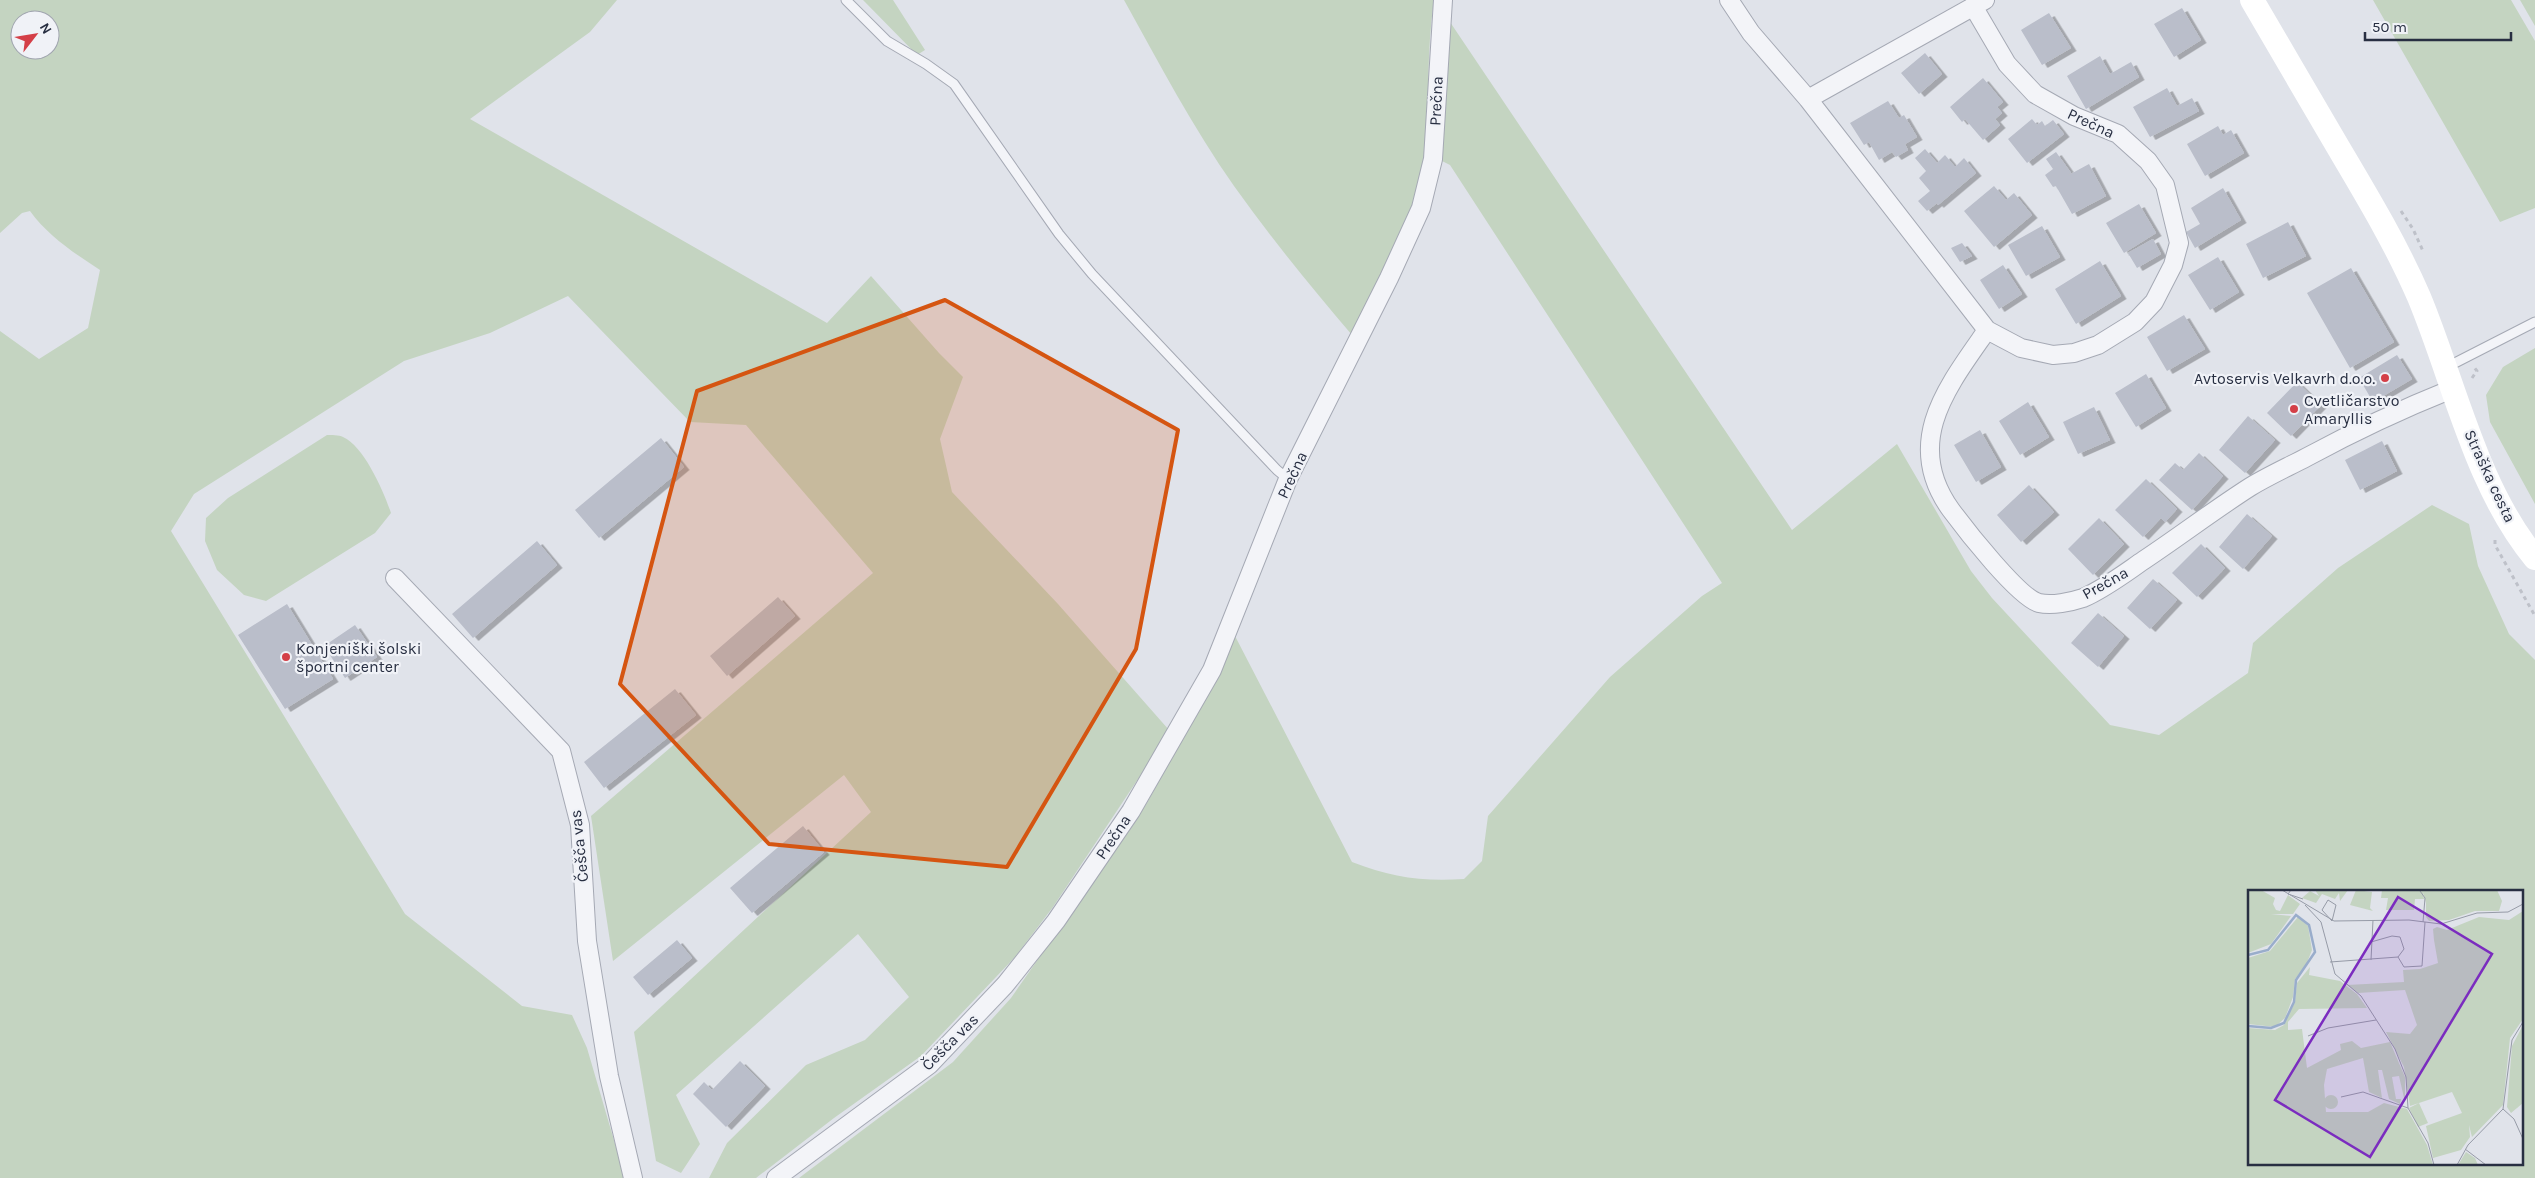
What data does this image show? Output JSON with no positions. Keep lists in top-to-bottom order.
{
  "streets": {
    "street": ["Prečna", "Straška cesta", "Češča vas"]
  },
  "crossings": [
    ["Prečna", "Straška cesta"],
    ["Prečna", "Češča vas"]
  ],
  "places": ["Avtoservis Velkavrh d.o.o.", "Cvetličarstvo Amaryllis", "Konjeniški šolski športni center"],
  "scale_bar": "50 m",
  "north": "top right"
}
